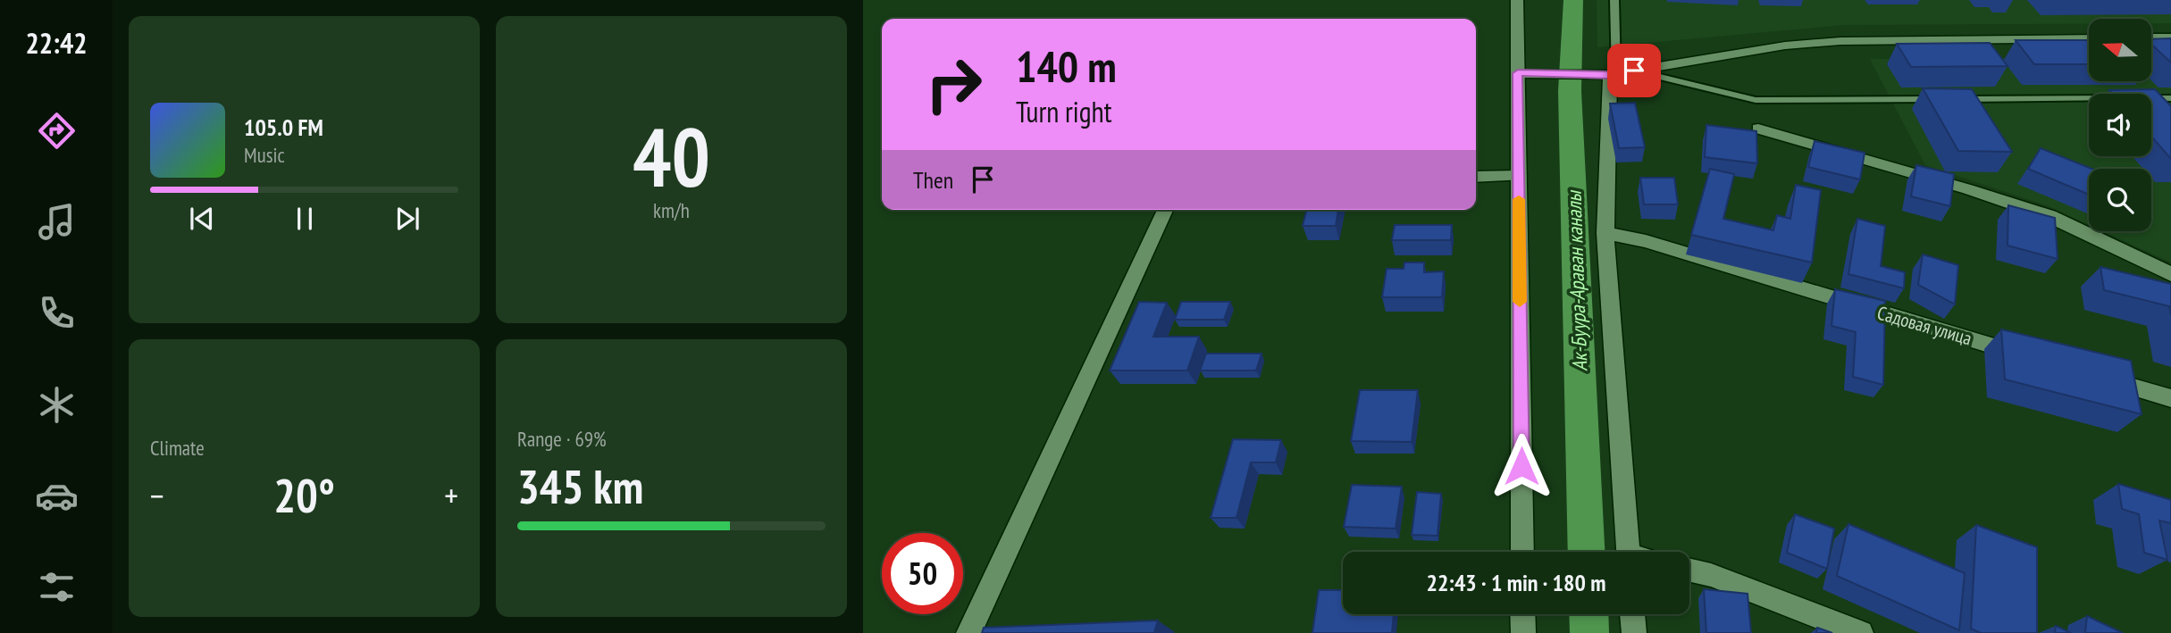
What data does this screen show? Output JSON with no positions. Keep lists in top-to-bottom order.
{
  "streets": {
    "street": ["Садовая улица"]
  },
  "water": ["Ак-Буура-Араван каналы"],
  "north": "left",
  "page": {
    "tabs": "22:42",
    "tile": [
      ["40", "km/h"],
      "Climate",
      ["Range · 69%", "345 km"]
    ],
    "turn": ["140 m", "Turn right"],
    "song": ["105.0 FM", "Music"],
    "then": "Then",
    "heat": ["−", "20°", "+"],
    "limit": "50",
    "trip": "22:43 · 1 min · 180 m"
  }
}
